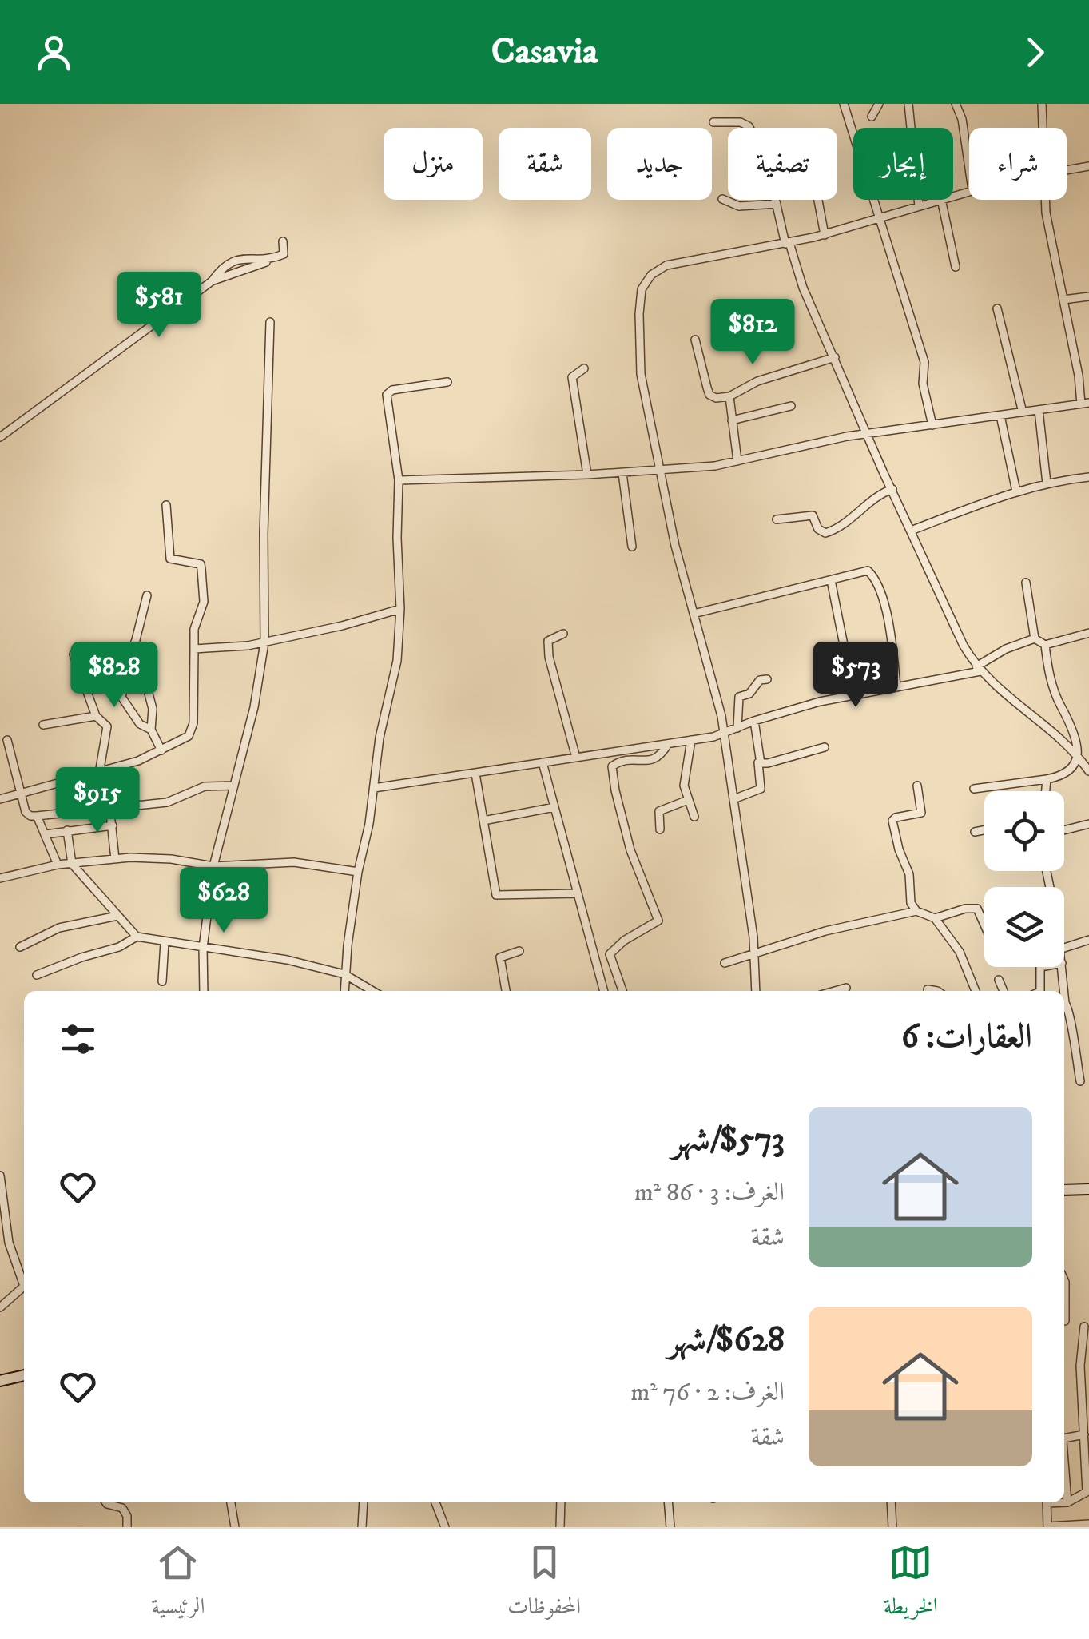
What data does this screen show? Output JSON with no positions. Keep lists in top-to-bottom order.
{
  "page": {
    "header": "Casavia",
    "chip": [
      "شراء",
      "إيجار",
      "تصفية",
      "جديد",
      "شقة",
      "منزل"
    ],
    "price": [
      "$581",
      "$812",
      "$828",
      "$573",
      "$915",
      "$628"
    ],
    "heading": "العقارات: 6",
    "list": [
      {
        "name": "$573/شهر",
        "note": "الغرف: 3 · 86 m² · شقة"
      },
      {
        "name": "$628/شهر",
        "note": "الغرف: 2 · 76 m² · شقة"
      }
    ],
    "tabs": ["الخريطة", "المحفوظات", "الرئيسية"]
  }
}
